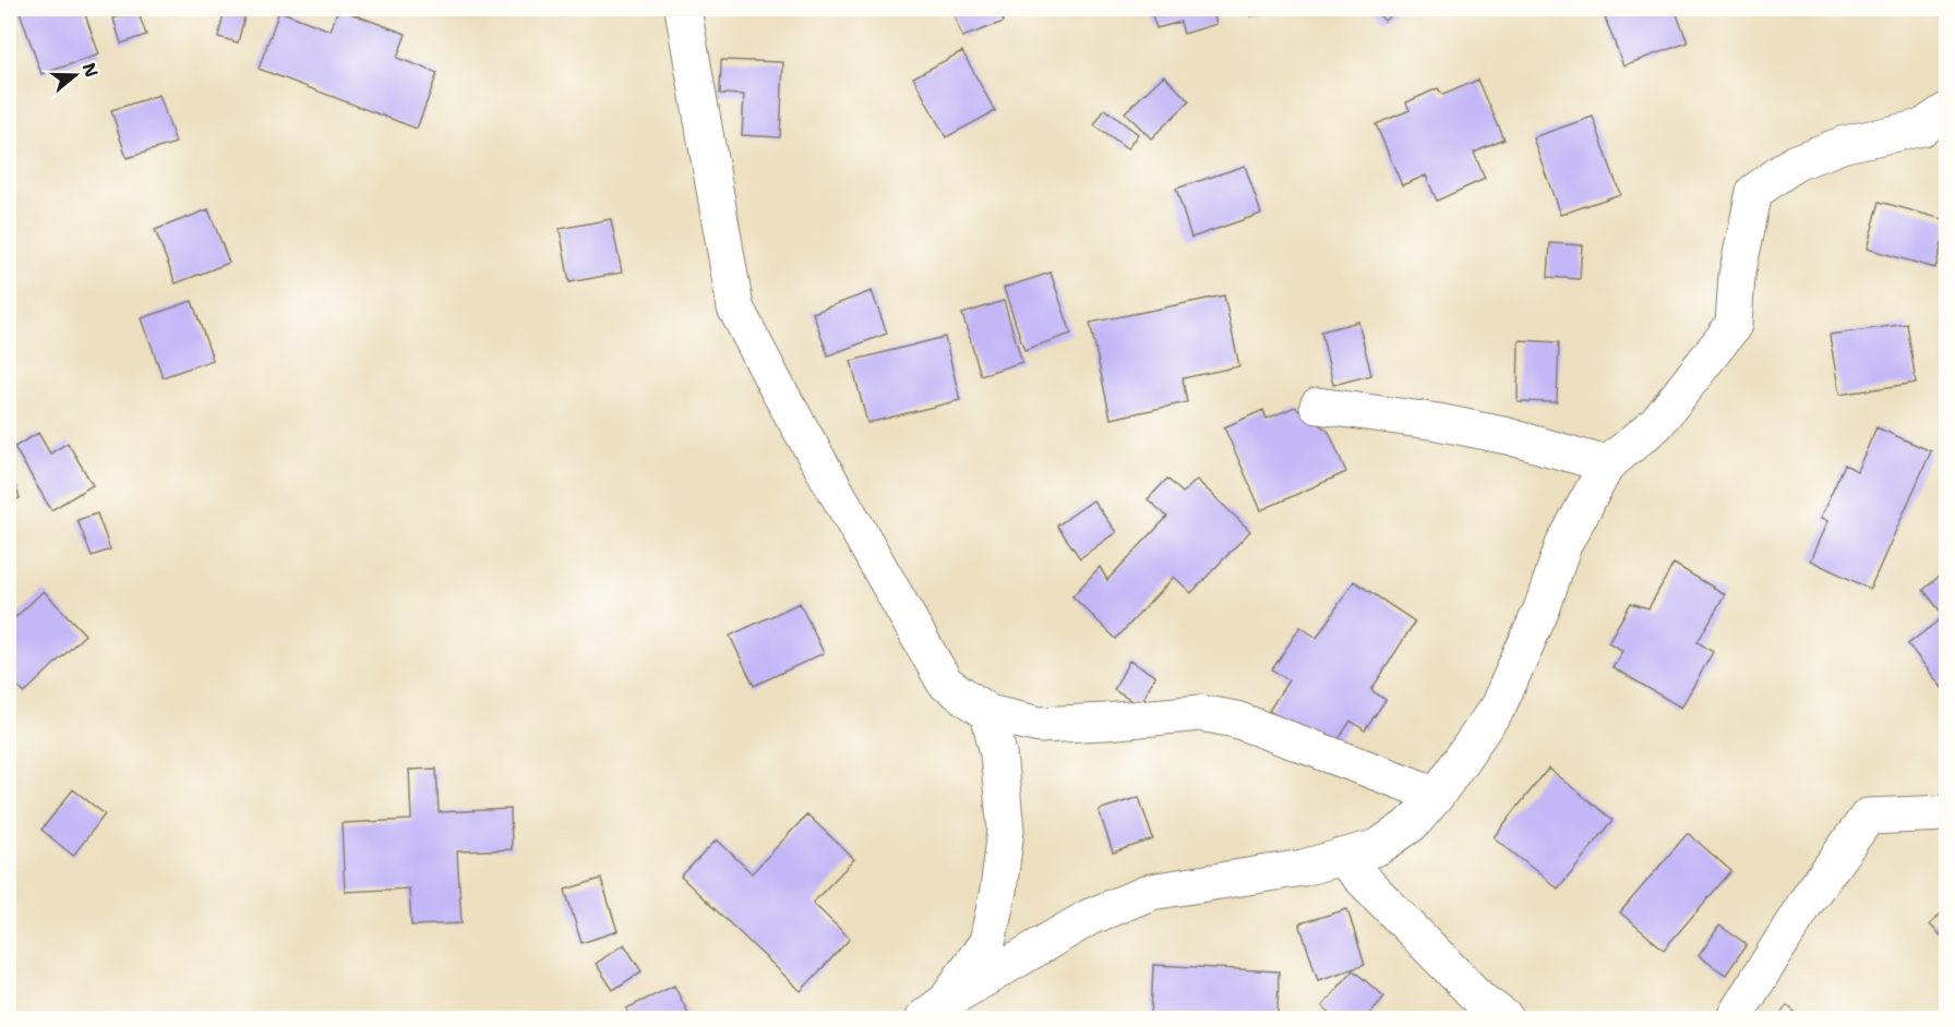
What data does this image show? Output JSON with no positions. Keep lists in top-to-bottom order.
{
  "north": "right"
}
